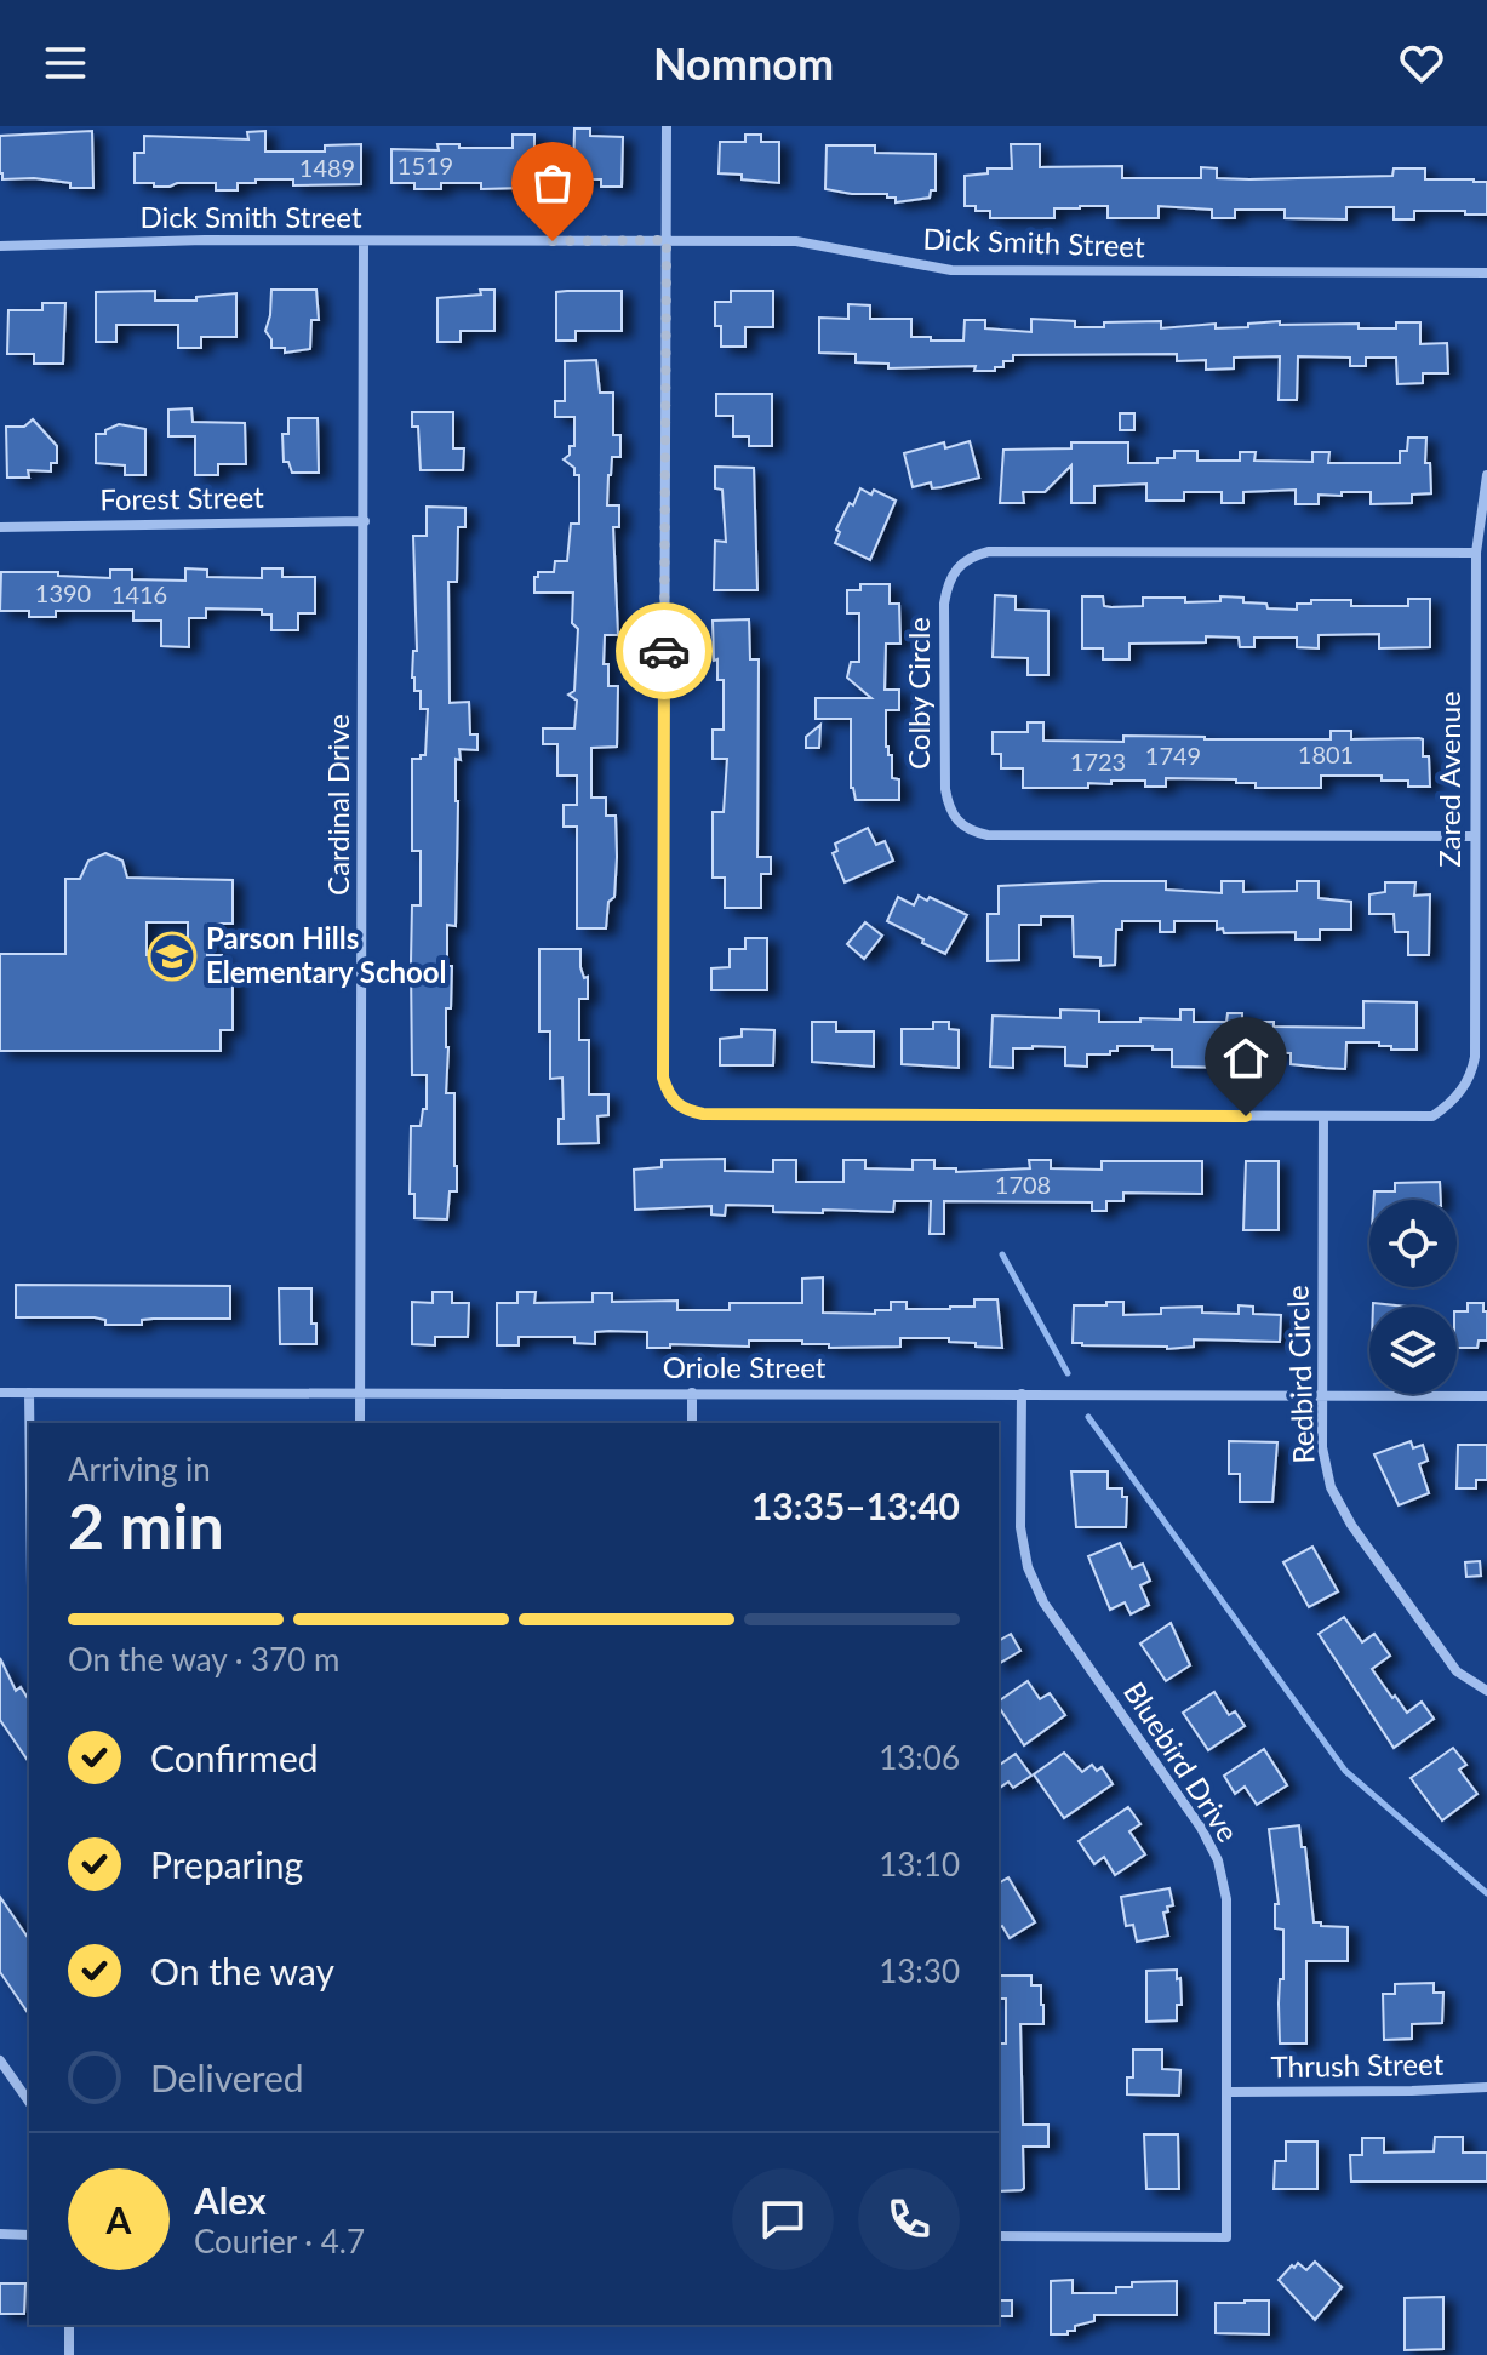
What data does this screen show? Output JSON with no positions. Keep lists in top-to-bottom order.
{
  "streets": {
    "street": [
      "Dick Smith Street",
      "Forest Street",
      "Colby Circle",
      "Zared Avenue",
      "Cardinal Drive",
      "Oriole Street",
      "Redbird Circle",
      "Bluebird Drive",
      "Thrush Street"
    ]
  },
  "crossings": [
    ["Dick Smith Street", "Cardinal Drive"],
    ["Forest Street", "Cardinal Drive"],
    ["Colby Circle", "Zared Avenue"],
    ["Zared Avenue", "Redbird Circle"],
    ["Cardinal Drive", "Oriole Street"],
    ["Oriole Street", "Redbird Circle"],
    ["Oriole Street", "Bluebird Drive"],
    ["Bluebird Drive", "Thrush Street"]
  ],
  "places": {
    "school or university": ["Parson Hills Elementary School"]
  },
  "house_numbers": [
    "1519",
    "1489",
    "1390",
    "1416",
    "1801",
    "1749",
    "1723",
    "1708"
  ],
  "page": {
    "header": "Nomnom",
    "heading": ["2 min", "Arriving in", "13:35–13:40"],
    "panel": ["Alex", "Courier · 4.7"],
    "bar": "On the way · 370 m",
    "list": [
      ["Confirmed", "13:06"],
      ["Preparing", "13:10"],
      ["On the way", "13:30"],
      "Delivered"
    ],
    "round": "A"
  }
}
